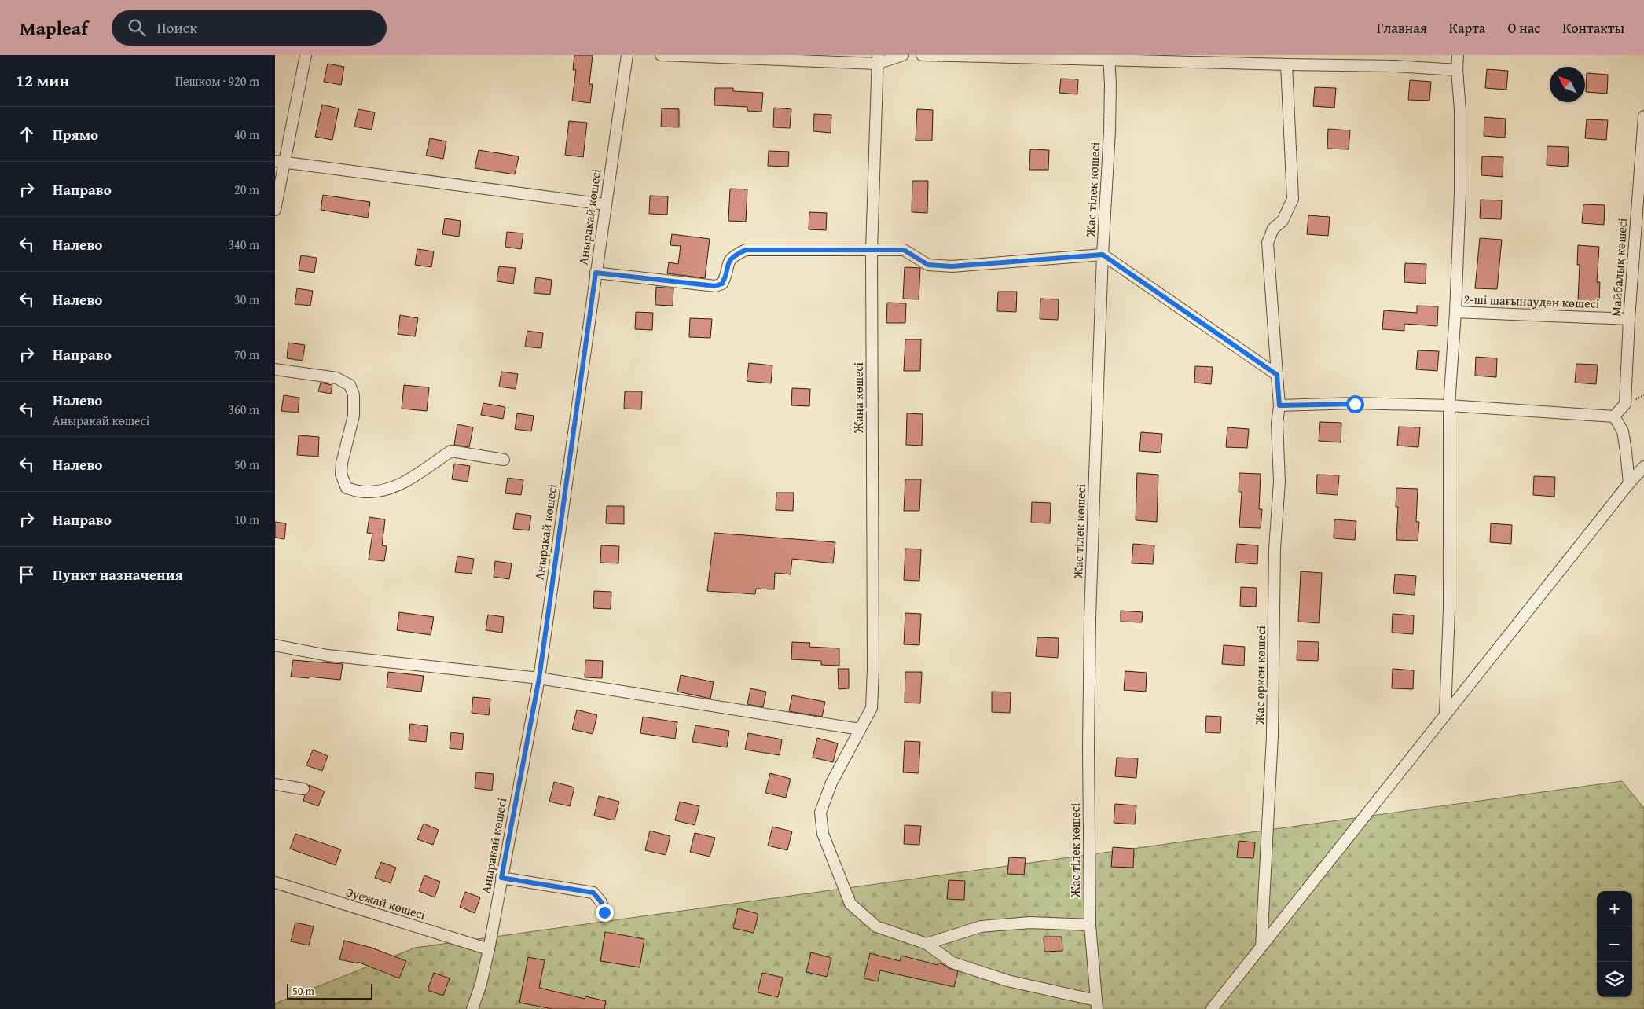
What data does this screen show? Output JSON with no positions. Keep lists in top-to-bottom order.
{
  "streets": {
    "street": [
      "Жас тілек көшесі",
      "Аныракай көшесі",
      "Майбалық көшесі",
      "2-ші шағынаудан көшесі",
      "Жаңа көшесі",
      "Жас өркен көшесі",
      "Әуежай көшесі"
    ]
  },
  "crossings": [
    ["Жас тілек көшесі", "Жаңа көшесі"],
    ["Аныракай көшесі", "Әуежай көшесі"],
    ["Майбалық көшесі", "2-ші шағынаудан көшесі"]
  ],
  "scale_bar": "50 m",
  "north": "top left",
  "page": {
    "header": "Mapleaf",
    "search": "Поиск",
    "nav": [
      "Главная",
      "Карта",
      "О нас",
      "Контакты"
    ],
    "heading": ["12 мин", "Пешком · 920 m"],
    "list": [
      ["Прямо", "40 m"],
      ["Направо", "20 m"],
      ["Налево", "340 m"],
      ["Налево", "30 m"],
      ["Направо", "70 m"],
      ["Налево", "Аныракай көшесі", "360 m"],
      ["Налево", "50 m"],
      ["Направо", "10 m"],
      "Пункт назначения"
    ],
    "map_buttons": ["+", "−"],
    "scale": "50 m"
  }
}
